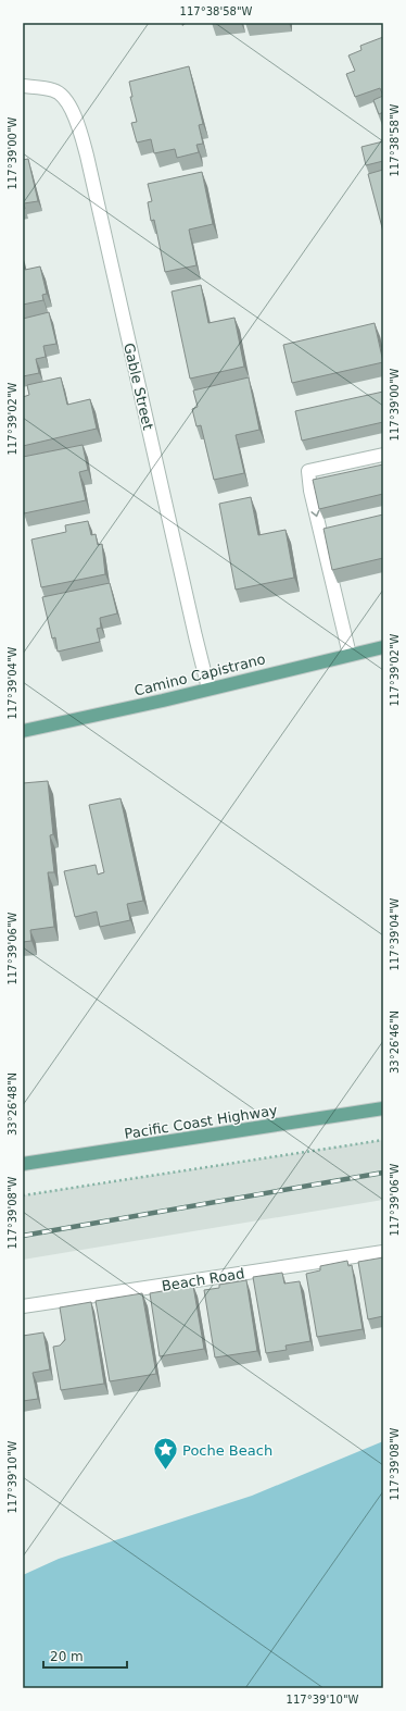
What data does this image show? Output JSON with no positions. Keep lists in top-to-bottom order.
{
  "streets": {
    "main road": ["Camino Capistrano", "Pacific Coast Highway"],
    "street": ["Gable Street", "Beach Road"]
  },
  "crossings": [
    ["Gable Street", "Camino Capistrano"]
  ],
  "places": {
    "place": ["Poche Beach"]
  },
  "scale_bar": "20 m",
  "coordinates": [
    "117°38'58\"W",
    "117°39'00\"W",
    "117°39'02\"W",
    "117°39'04\"W",
    "117°39'06\"W",
    "33°26'46\"N",
    "33°26'48\"N",
    "117°39'08\"W",
    "117°39'10\"W"
  ]
}
